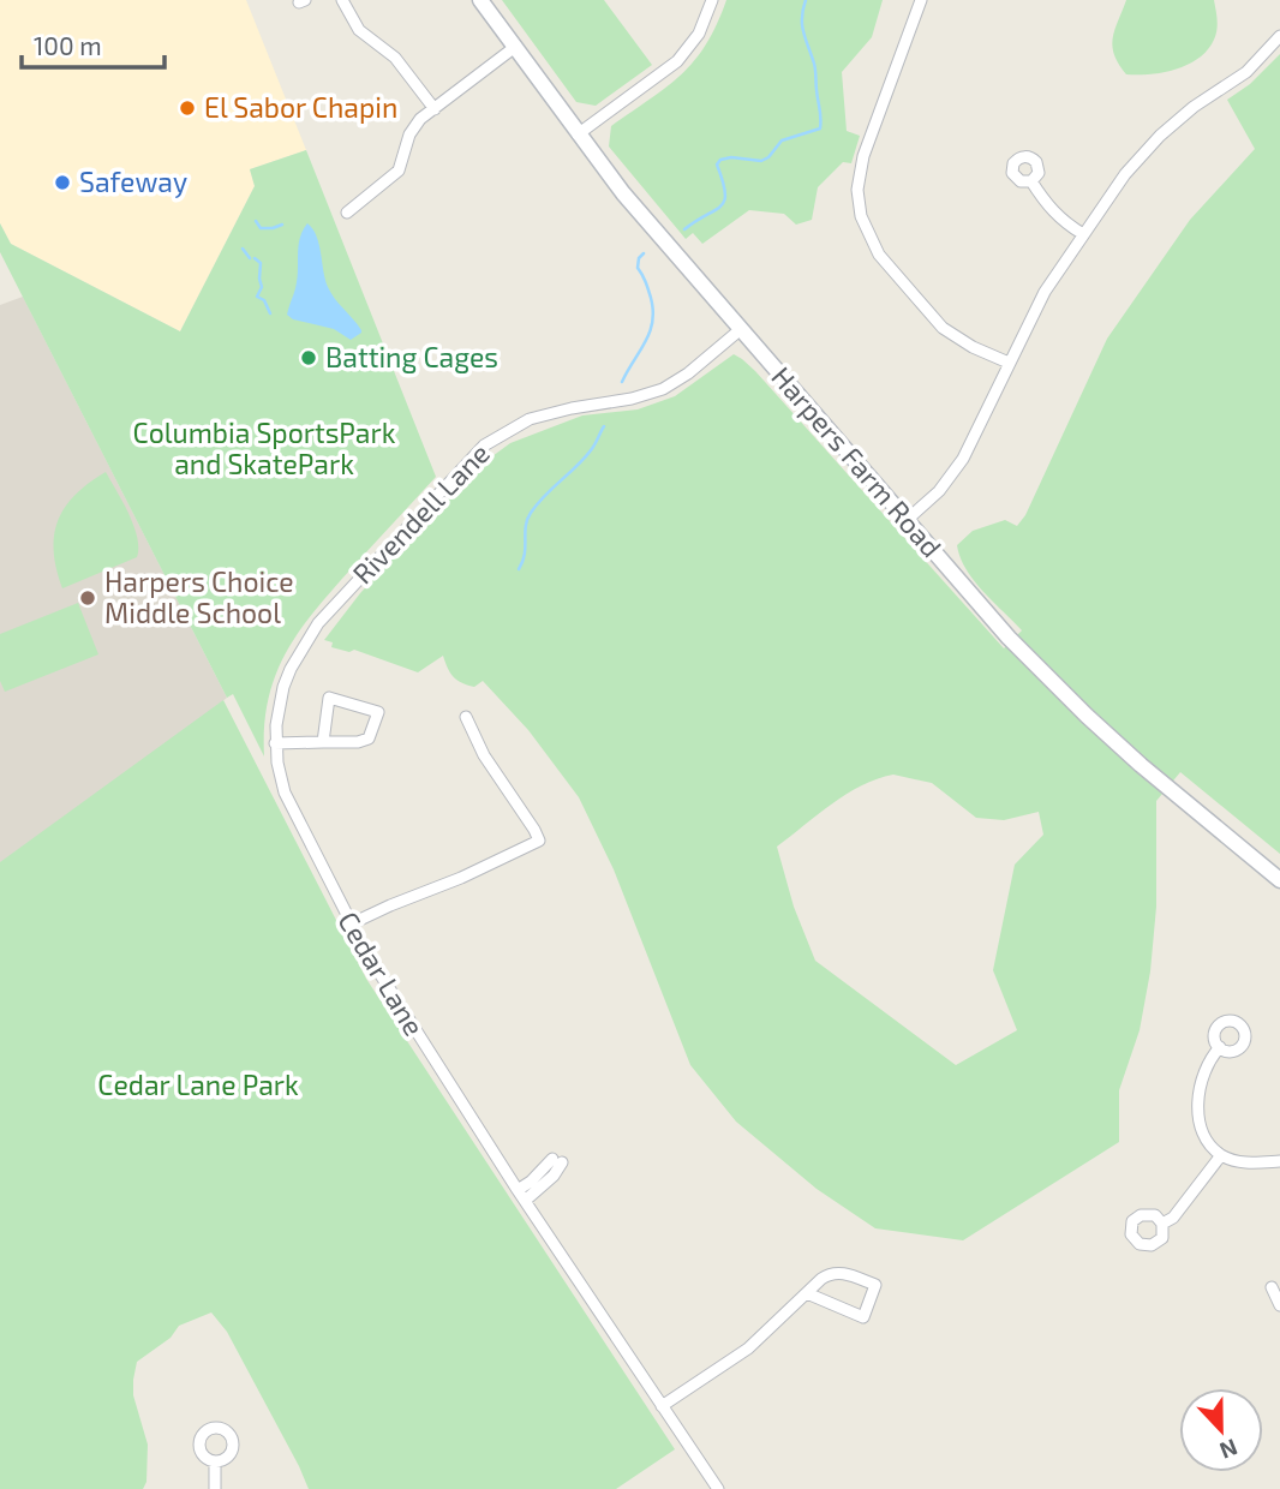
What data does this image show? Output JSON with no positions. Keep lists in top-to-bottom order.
{
  "streets": {
    "main road": ["Harpers Farm Road"],
    "street": ["Rivendell Lane", "Cedar Lane"]
  },
  "crossings": [
    ["Harpers Farm Road", "Rivendell Lane"],
    ["Rivendell Lane", "Cedar Lane"]
  ],
  "parks": ["Columbia SportsPark and SkatePark", "Cedar Lane Park"],
  "places": [
    "El Sabor Chapin",
    "Safeway",
    "Batting Cages",
    "Harpers Choice Middle School"
  ],
  "scale_bar": "100 m",
  "north": "bottom"
}
